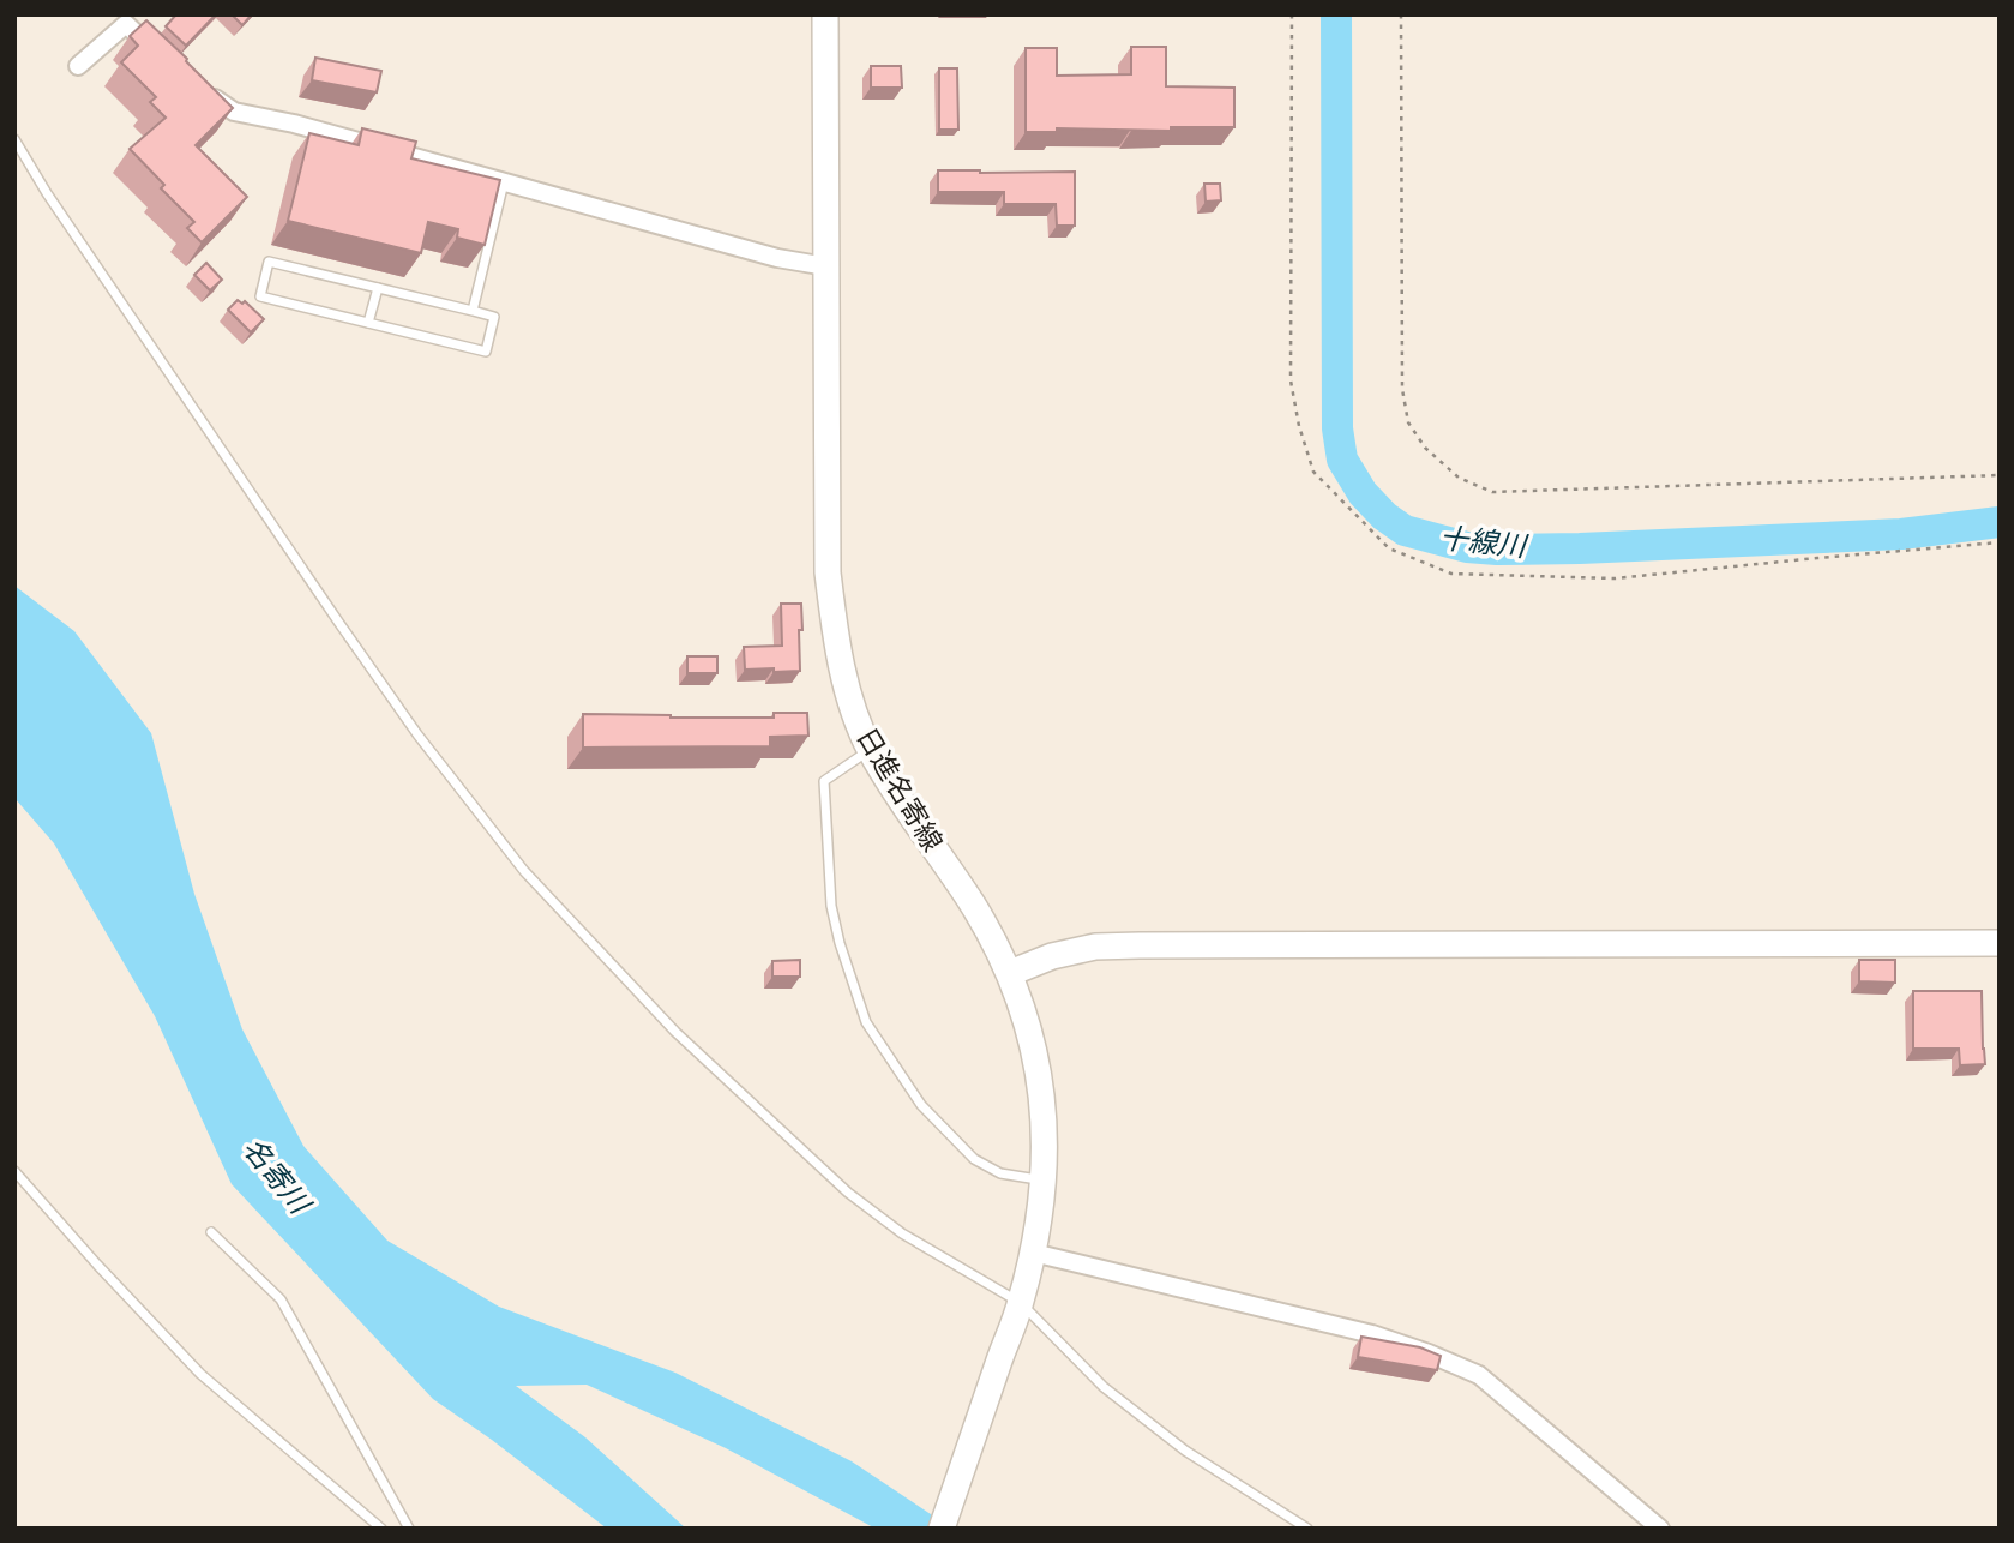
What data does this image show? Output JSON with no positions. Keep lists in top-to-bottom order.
{
  "streets": {
    "main road": ["日進名寄線"]
  },
  "water": ["十線川", "名寄川"]
}
